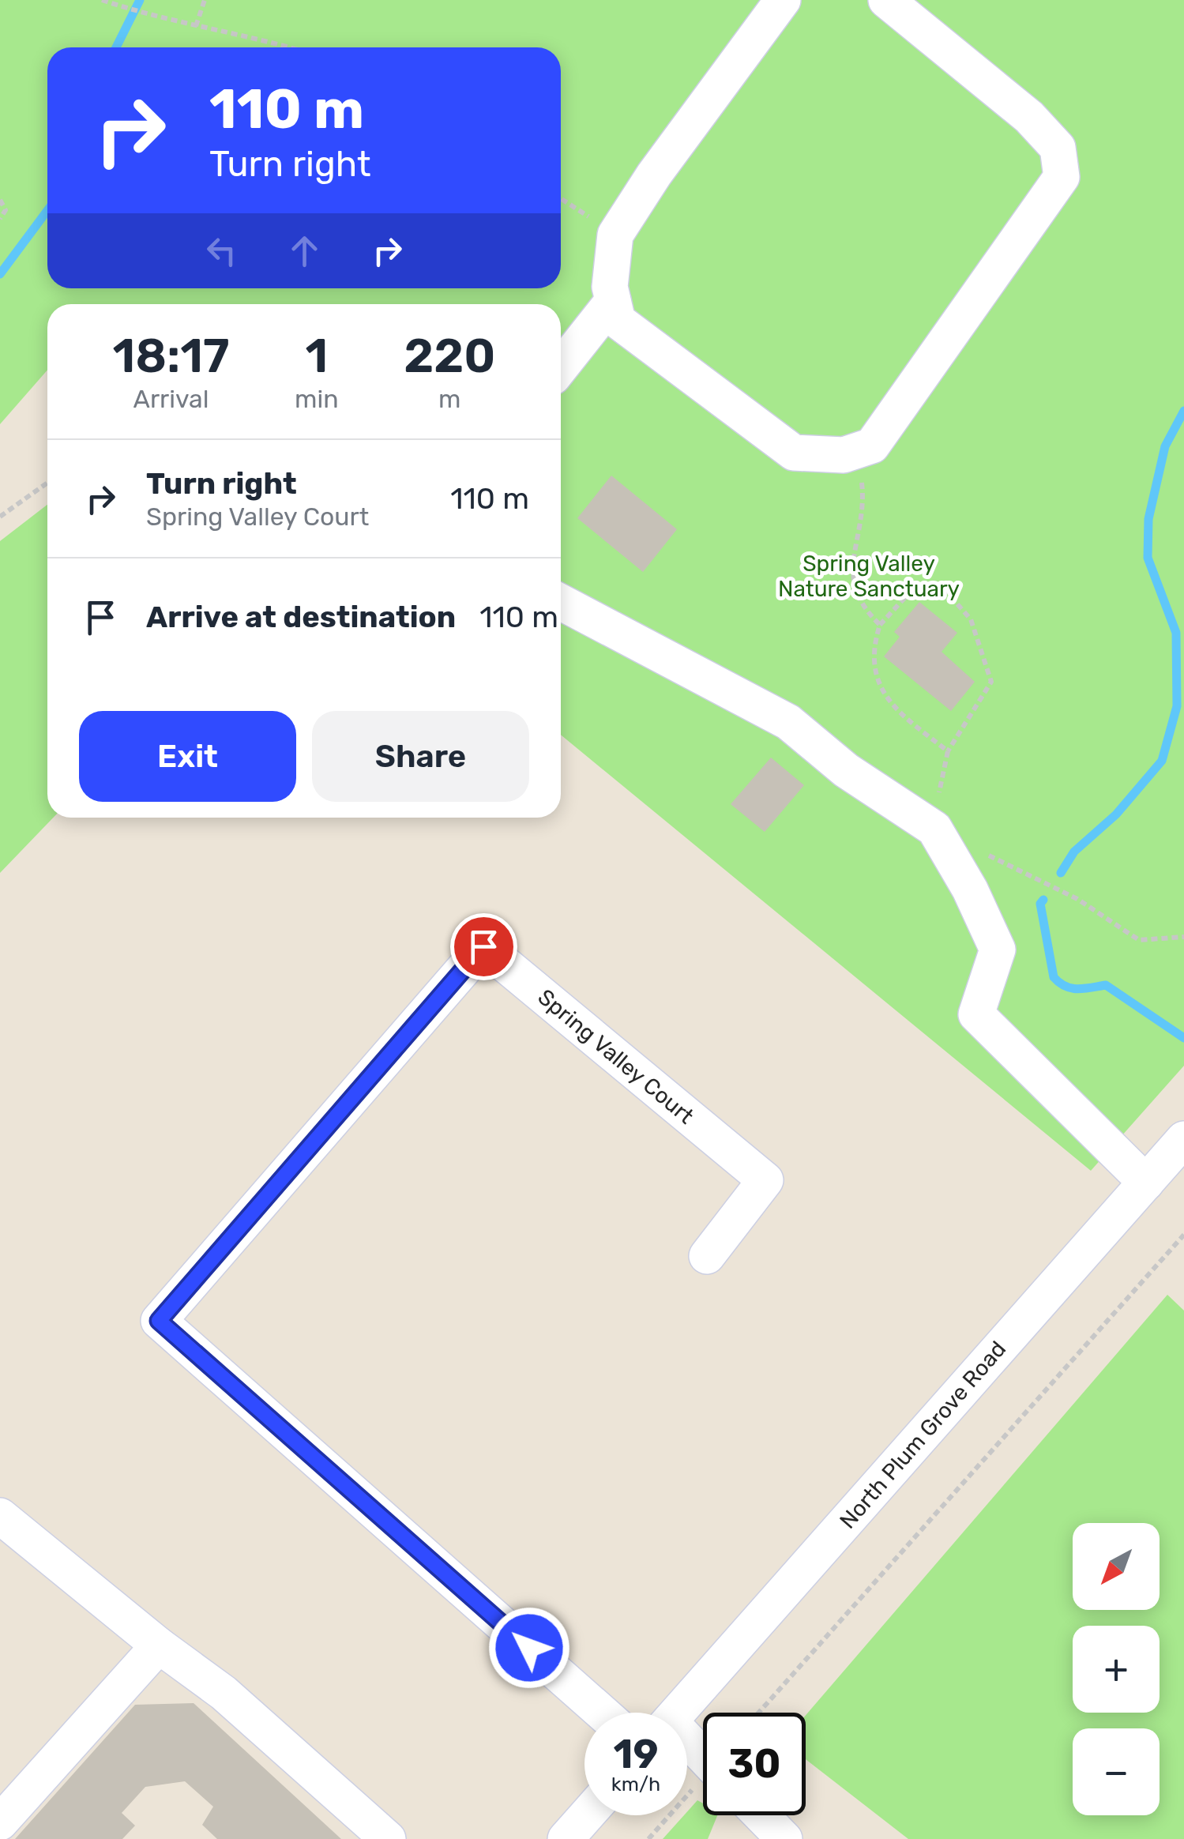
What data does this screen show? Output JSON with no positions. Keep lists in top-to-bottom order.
{
  "streets": {
    "street": ["Spring Valley Court", "North Plum Grove Road"]
  },
  "parks": ["Spring Valley Nature Sanctuary"],
  "north": "bottom left",
  "page": {
    "turn": ["110 m", "Turn right"],
    "eta": [
      "18:17",
      "Arrival",
      "1",
      "min",
      "220",
      "m"
    ],
    "list": [
      {
        "name": "Turn right",
        "note": "Spring Valley Court",
        "value": "110 m"
      },
      {
        "name": "Arrive at destination",
        "value": "110 m"
      }
    ],
    "buttons": ["Exit", "Share"],
    "map_buttons": ["+", "−"],
    "speed": "19 km/h",
    "limit": "30"
  }
}
